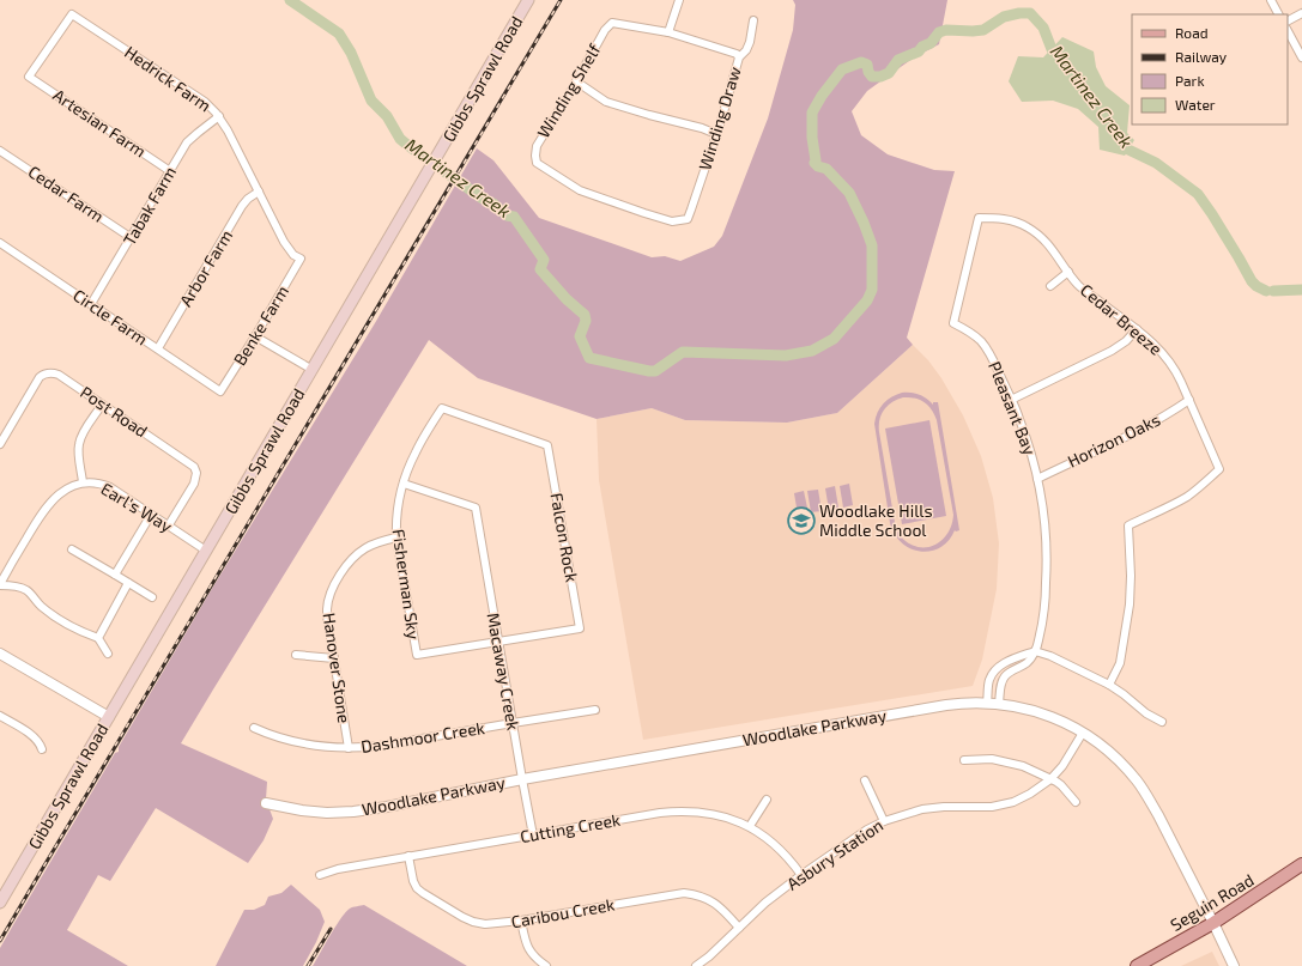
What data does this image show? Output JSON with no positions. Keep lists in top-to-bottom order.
{
  "streets": {
    "main road": ["Gibbs Sprawl Road", "Seguin Road"],
    "street": [
      "Hedrick Farm",
      "Winding Shelf",
      "Winding Draw",
      "Artesian Farm",
      "Cedar Farm",
      "Tabak Farm",
      "Arbor Farm",
      "Circle Farm",
      "Cedar Breeze",
      "Benke Farm",
      "Pleasant Bay",
      "Post Road",
      "Horizon Oaks",
      "Earl's Way",
      "Falcon Rock",
      "Fisherman Sky",
      "Hanover Stone",
      "Macaway Creek",
      "Woodlake Parkway",
      "Dashmoor Creek",
      "Cutting Creek",
      "Asbury Station",
      "Caribou Creek"
    ]
  },
  "crossings": [
    ["Hedrick Farm", "Artesian Farm"],
    ["Hedrick Farm", "Tabak Farm"],
    ["Hedrick Farm", "Arbor Farm"],
    ["Hedrick Farm", "Benke Farm"],
    ["Gibbs Sprawl Road", "Earl's Way"],
    ["Winding Shelf", "Winding Draw"],
    ["Artesian Farm", "Tabak Farm"],
    ["Cedar Farm", "Tabak Farm"],
    ["Tabak Farm", "Circle Farm"],
    ["Arbor Farm", "Circle Farm"],
    ["Circle Farm", "Benke Farm"],
    ["Cedar Breeze", "Pleasant Bay"],
    ["Cedar Breeze", "Horizon Oaks"],
    ["Pleasant Bay", "Horizon Oaks"],
    ["Post Road", "Earl's Way"],
    ["Falcon Rock", "Fisherman Sky"],
    ["Falcon Rock", "Macaway Creek"],
    ["Fisherman Sky", "Hanover Stone"],
    ["Fisherman Sky", "Macaway Creek"],
    ["Hanover Stone", "Dashmoor Creek"],
    ["Macaway Creek", "Woodlake Parkway"],
    ["Macaway Creek", "Dashmoor Creek"],
    ["Macaway Creek", "Cutting Creek"],
    ["Woodlake Parkway", "Asbury Station"],
    ["Woodlake Parkway", "Seguin Road"],
    ["Cutting Creek", "Asbury Station"],
    ["Cutting Creek", "Caribou Creek"],
    ["Asbury Station", "Caribou Creek"]
  ],
  "water": ["Martinez Creek"],
  "places": {
    "school or university": ["Woodlake Hills Middle School"]
  },
  "legend": [
    "Road",
    "Railway",
    "Park",
    "Water"
  ]
}
